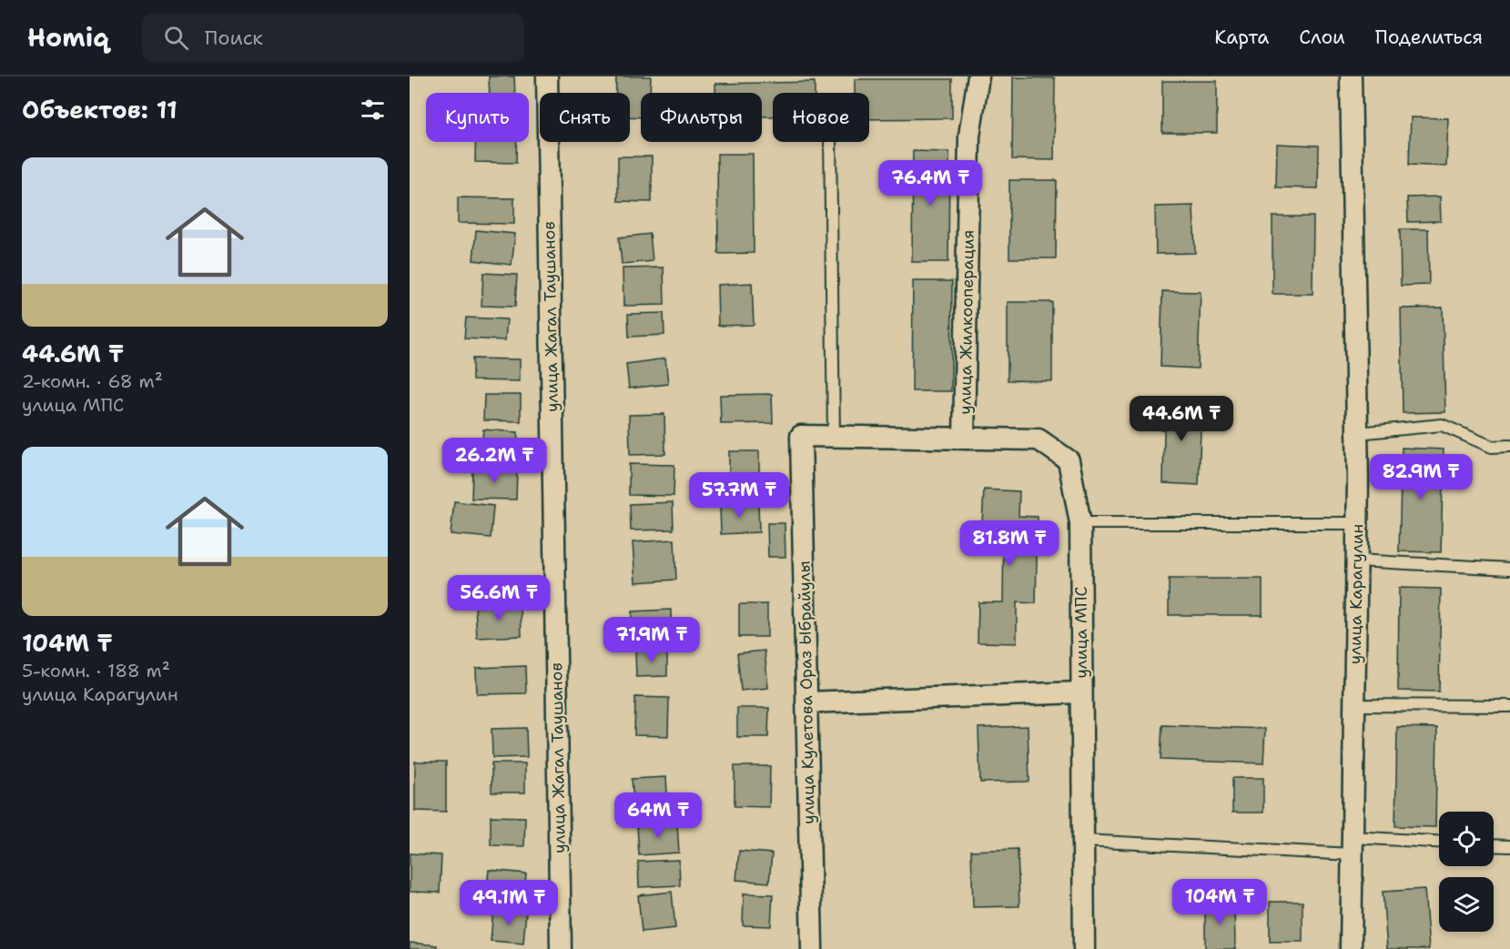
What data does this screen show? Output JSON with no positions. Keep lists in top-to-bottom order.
{
  "streets": {
    "street": [
      "улица Жагал Таушанов",
      "улица Жилкооперация",
      "улица Карагулин",
      "улица МПС",
      "улица Кулетова Ораз Ыбрайулы"
    ]
  },
  "crossings": [
    ["улица Жилкооперация", "улица МПС"],
    ["улица МПС", "улица Кулетова Ораз Ыбрайулы"]
  ],
  "page": {
    "header": "Homiq",
    "search": "Поиск",
    "nav": ["Карта", "Слои", "Поделиться"],
    "heading": "Объектов: 11",
    "chip": [
      "Купить",
      "Снять",
      "Фильтры",
      "Новое"
    ],
    "list": [
      {
        "name": "44.6M ₸",
        "note": "2-комн. · 68 m² · улица МПС"
      },
      {
        "name": "104M ₸",
        "note": "5-комн. · 188 m² · улица Карагулин"
      }
    ],
    "price": [
      "76.4M ₸",
      "44.6M ₸",
      "26.2M ₸",
      "82.9M ₸",
      "57.7M ₸",
      "81.8M ₸",
      "56.6M ₸",
      "71.9M ₸",
      "64M ₸",
      "104M ₸",
      "49.1M ₸"
    ]
  }
}
